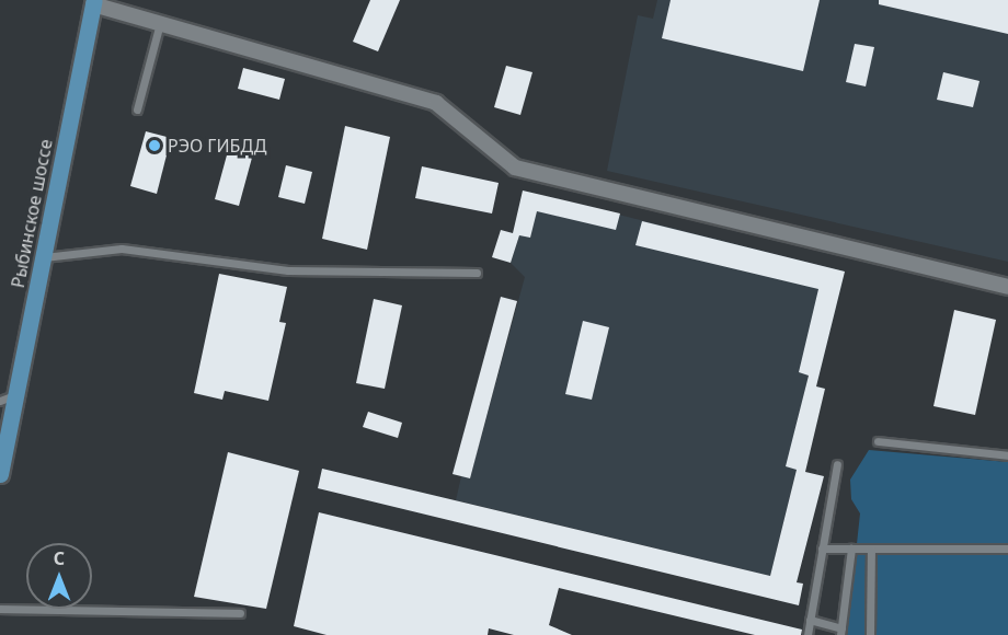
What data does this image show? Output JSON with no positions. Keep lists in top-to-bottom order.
{
  "streets": {
    "main road": ["Рыбинское шоссе"]
  },
  "places": ["РЭО ГИБДД"],
  "north": "top"
}
